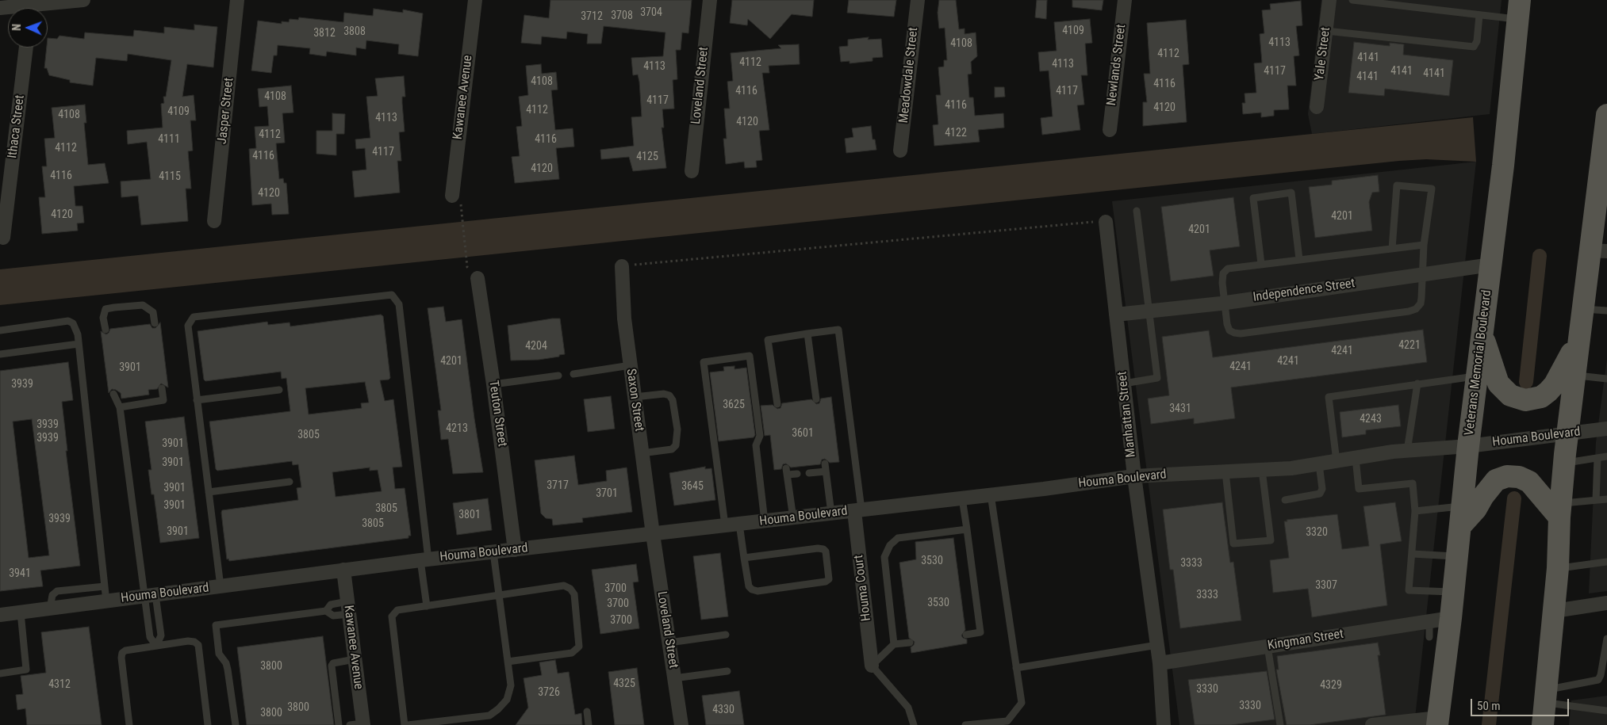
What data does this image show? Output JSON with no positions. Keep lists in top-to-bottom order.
{
  "streets": {
    "main road": ["Veterans Memorial Boulevard"],
    "street": [
      "Yale Street",
      "Newlands Street",
      "Meadowdale Street",
      "Loveland Street",
      "Kawanee Avenue",
      "Jasper Street",
      "Ithaca Street",
      "Independence Street",
      "Saxon Street",
      "Teuton Street",
      "Manhattan Street",
      "Houma Boulevard",
      "Houma Court",
      "Kingman Street"
    ]
  },
  "crossings": [
    ["Loveland Street", "Saxon Street"],
    ["Loveland Street", "Houma Boulevard"],
    ["Kawanee Avenue", "Houma Boulevard"],
    ["Independence Street", "Veterans Memorial Boulevard"],
    ["Independence Street", "Manhattan Street"],
    ["Veterans Memorial Boulevard", "Houma Boulevard"],
    ["Veterans Memorial Boulevard", "Kingman Street"],
    ["Saxon Street", "Houma Boulevard"],
    ["Teuton Street", "Houma Boulevard"],
    ["Manhattan Street", "Houma Boulevard"],
    ["Manhattan Street", "Kingman Street"],
    ["Houma Boulevard", "Houma Court"]
  ],
  "house_numbers": [
    "3704",
    "3708",
    "3712",
    "4109",
    "3808",
    "3812",
    "4113",
    "4108",
    "4112",
    "4141",
    "4112",
    "4113",
    "4113",
    "4117",
    "4141",
    "4141",
    "4141",
    "4108",
    "4116",
    "4116",
    "4117",
    "4108",
    "4117",
    "4116",
    "4120",
    "4112",
    "4109",
    "4108",
    "4113",
    "4120",
    "4122",
    "4112",
    "4111",
    "4116",
    "4112",
    "4117",
    "4116",
    "4125",
    "4120",
    "4116",
    "4115",
    "4120",
    "4120",
    "4201",
    "4201",
    "4221",
    "4204",
    "4241",
    "4201",
    "4241",
    "4241",
    "3901",
    "3939",
    "3625",
    "3431",
    "4243",
    "3939",
    "4213",
    "3601",
    "3805",
    "3939",
    "3901",
    "3901",
    "3717",
    "3645",
    "3901",
    "3701",
    "3901",
    "3805",
    "3801",
    "3939",
    "3805",
    "3901",
    "3320",
    "3530",
    "3333",
    "3941",
    "3307",
    "3700",
    "3333",
    "3530",
    "3700",
    "3700",
    "3800",
    "4325",
    "4312",
    "4329",
    "3330",
    "3726",
    "3330",
    "3800",
    "4330",
    "3800"
  ],
  "scale_bar": "50 m",
  "north": "left"
}
